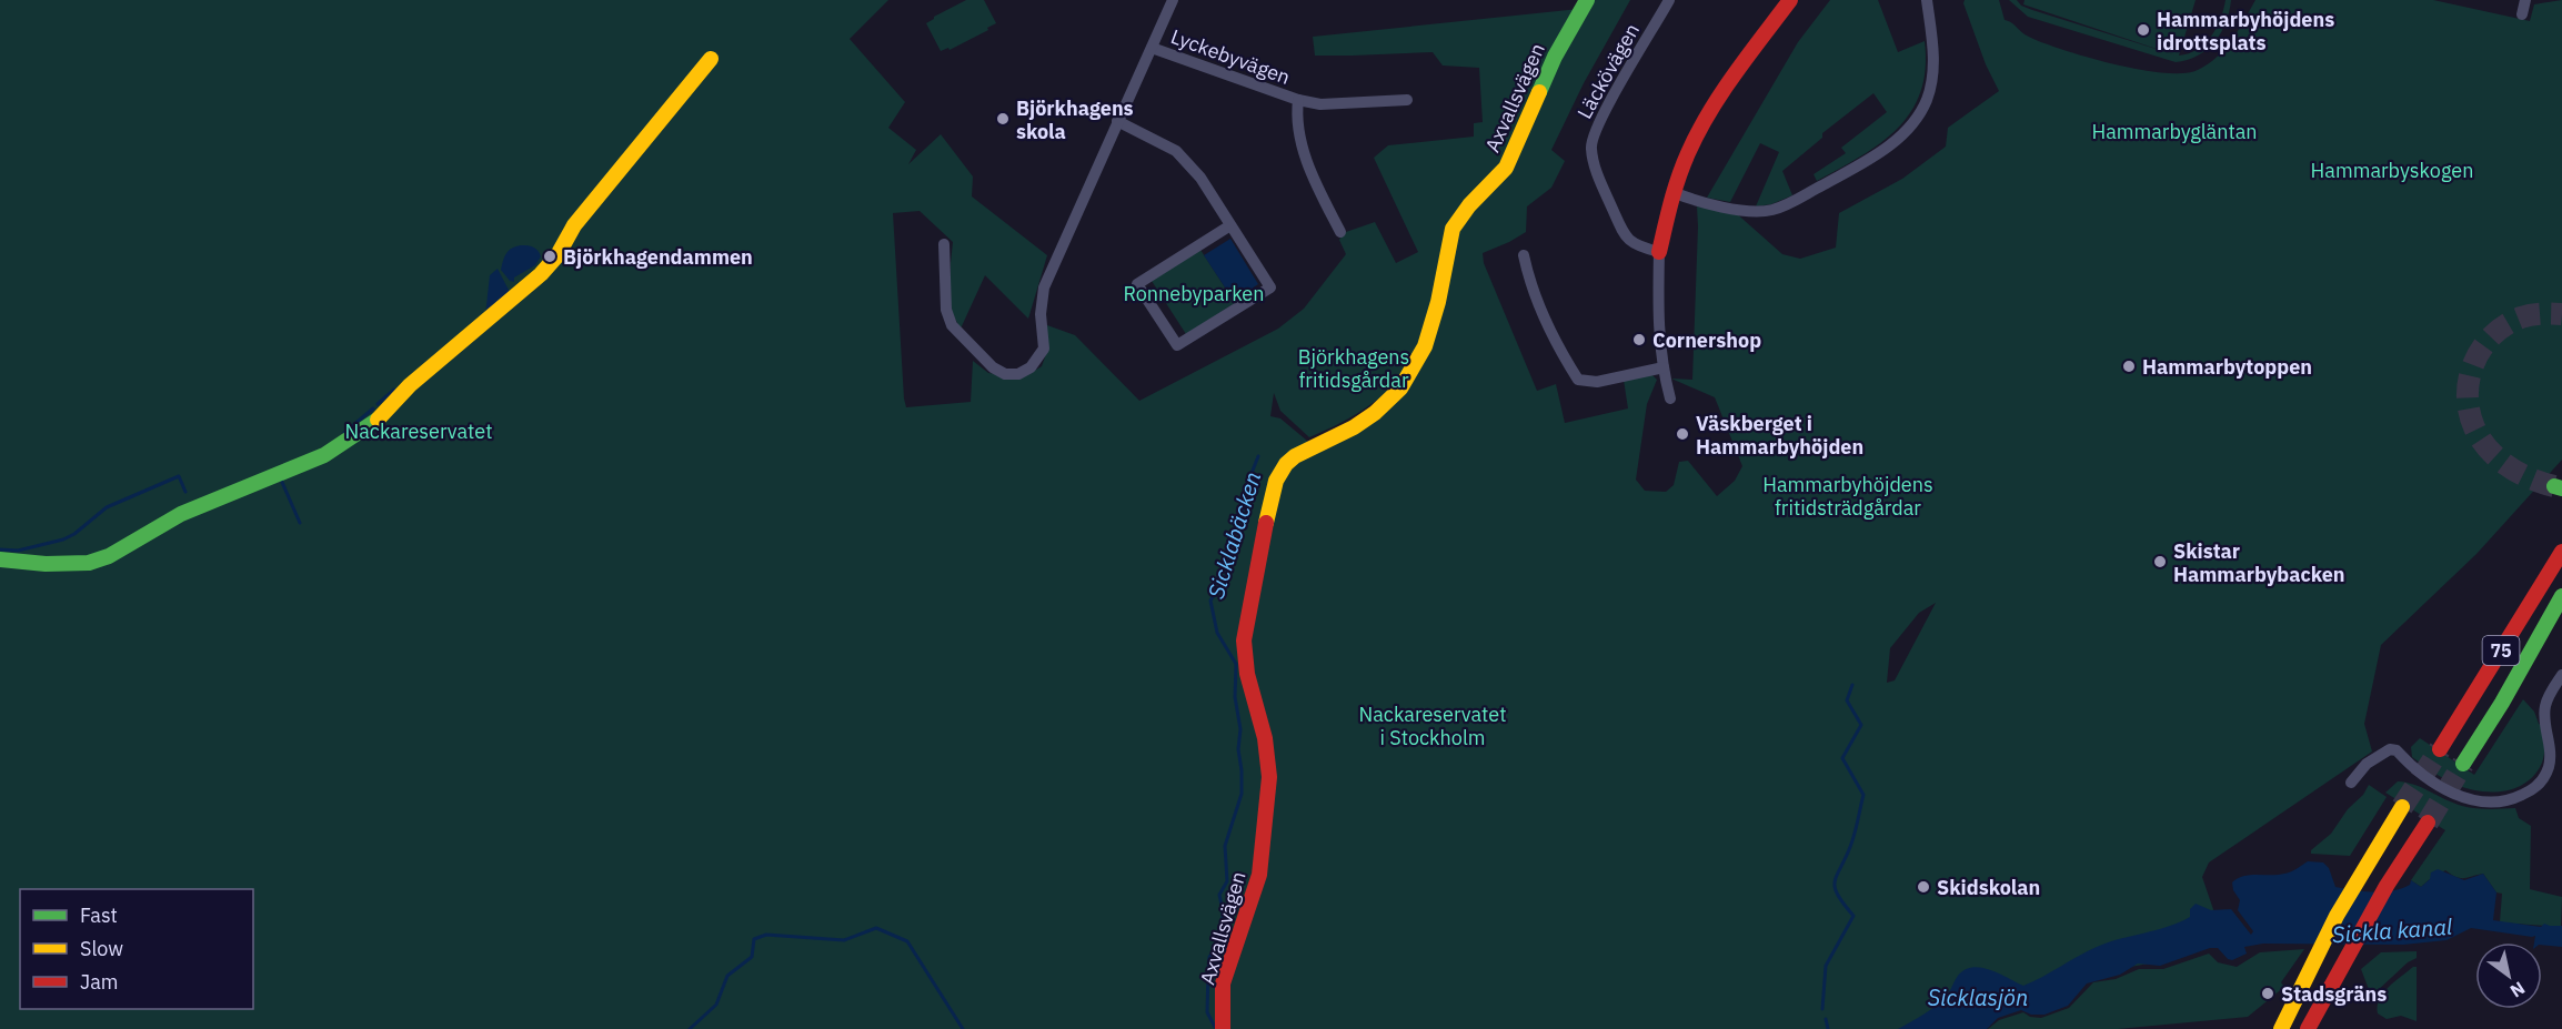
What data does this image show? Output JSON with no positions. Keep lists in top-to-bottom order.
{
  "streets": {
    "main road": ["Axvallsvägen", "75"],
    "street": ["Lyckebyvägen", "Läckövägen"]
  },
  "water": ["Sicklabäcken", "Sickla kanal", "Sicklasjön"],
  "parks": [
    "Hammarbygläntan",
    "Hammarbyskogen",
    "Ronnebyparken",
    "Björkhagens fritidsgårdar",
    "Nackareservatet",
    "Hammarbyhöjdens fritidsträdgårdar",
    "Nackareservatet i Stockholm"
  ],
  "places": [
    "Hammarbyhöjdens idrottsplats",
    "Björkhagens skola",
    "Björkhagendammen",
    "Cornershop",
    "Hammarbytoppen",
    "Väskberget i Hammarbyhöjden",
    "Skistar Hammarbybacken",
    "Skidskolan",
    "Stadsgräns"
  ],
  "legend": ["Fast", "Slow", "Jam"],
  "north": "bottom right"
}
